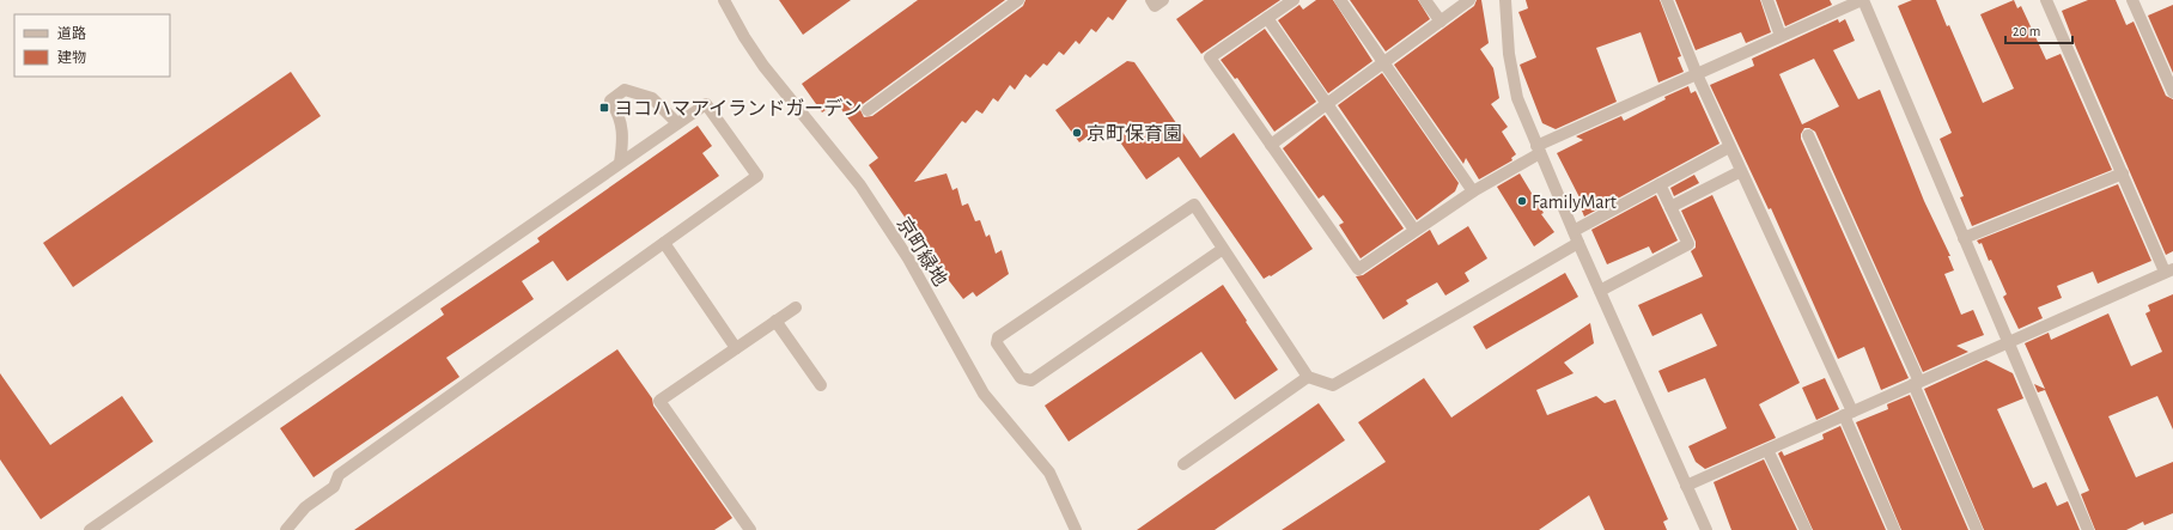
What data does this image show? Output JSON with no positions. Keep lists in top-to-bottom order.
{
  "streets": {
    "street": ["京町緑地"]
  },
  "places": {
    "transit": ["ヨコハマアイランドガーデン"],
    "other": ["京町保育園", "FamilyMart"]
  },
  "legend": ["道路", "建物"],
  "scale_bar": "20 m"
}
